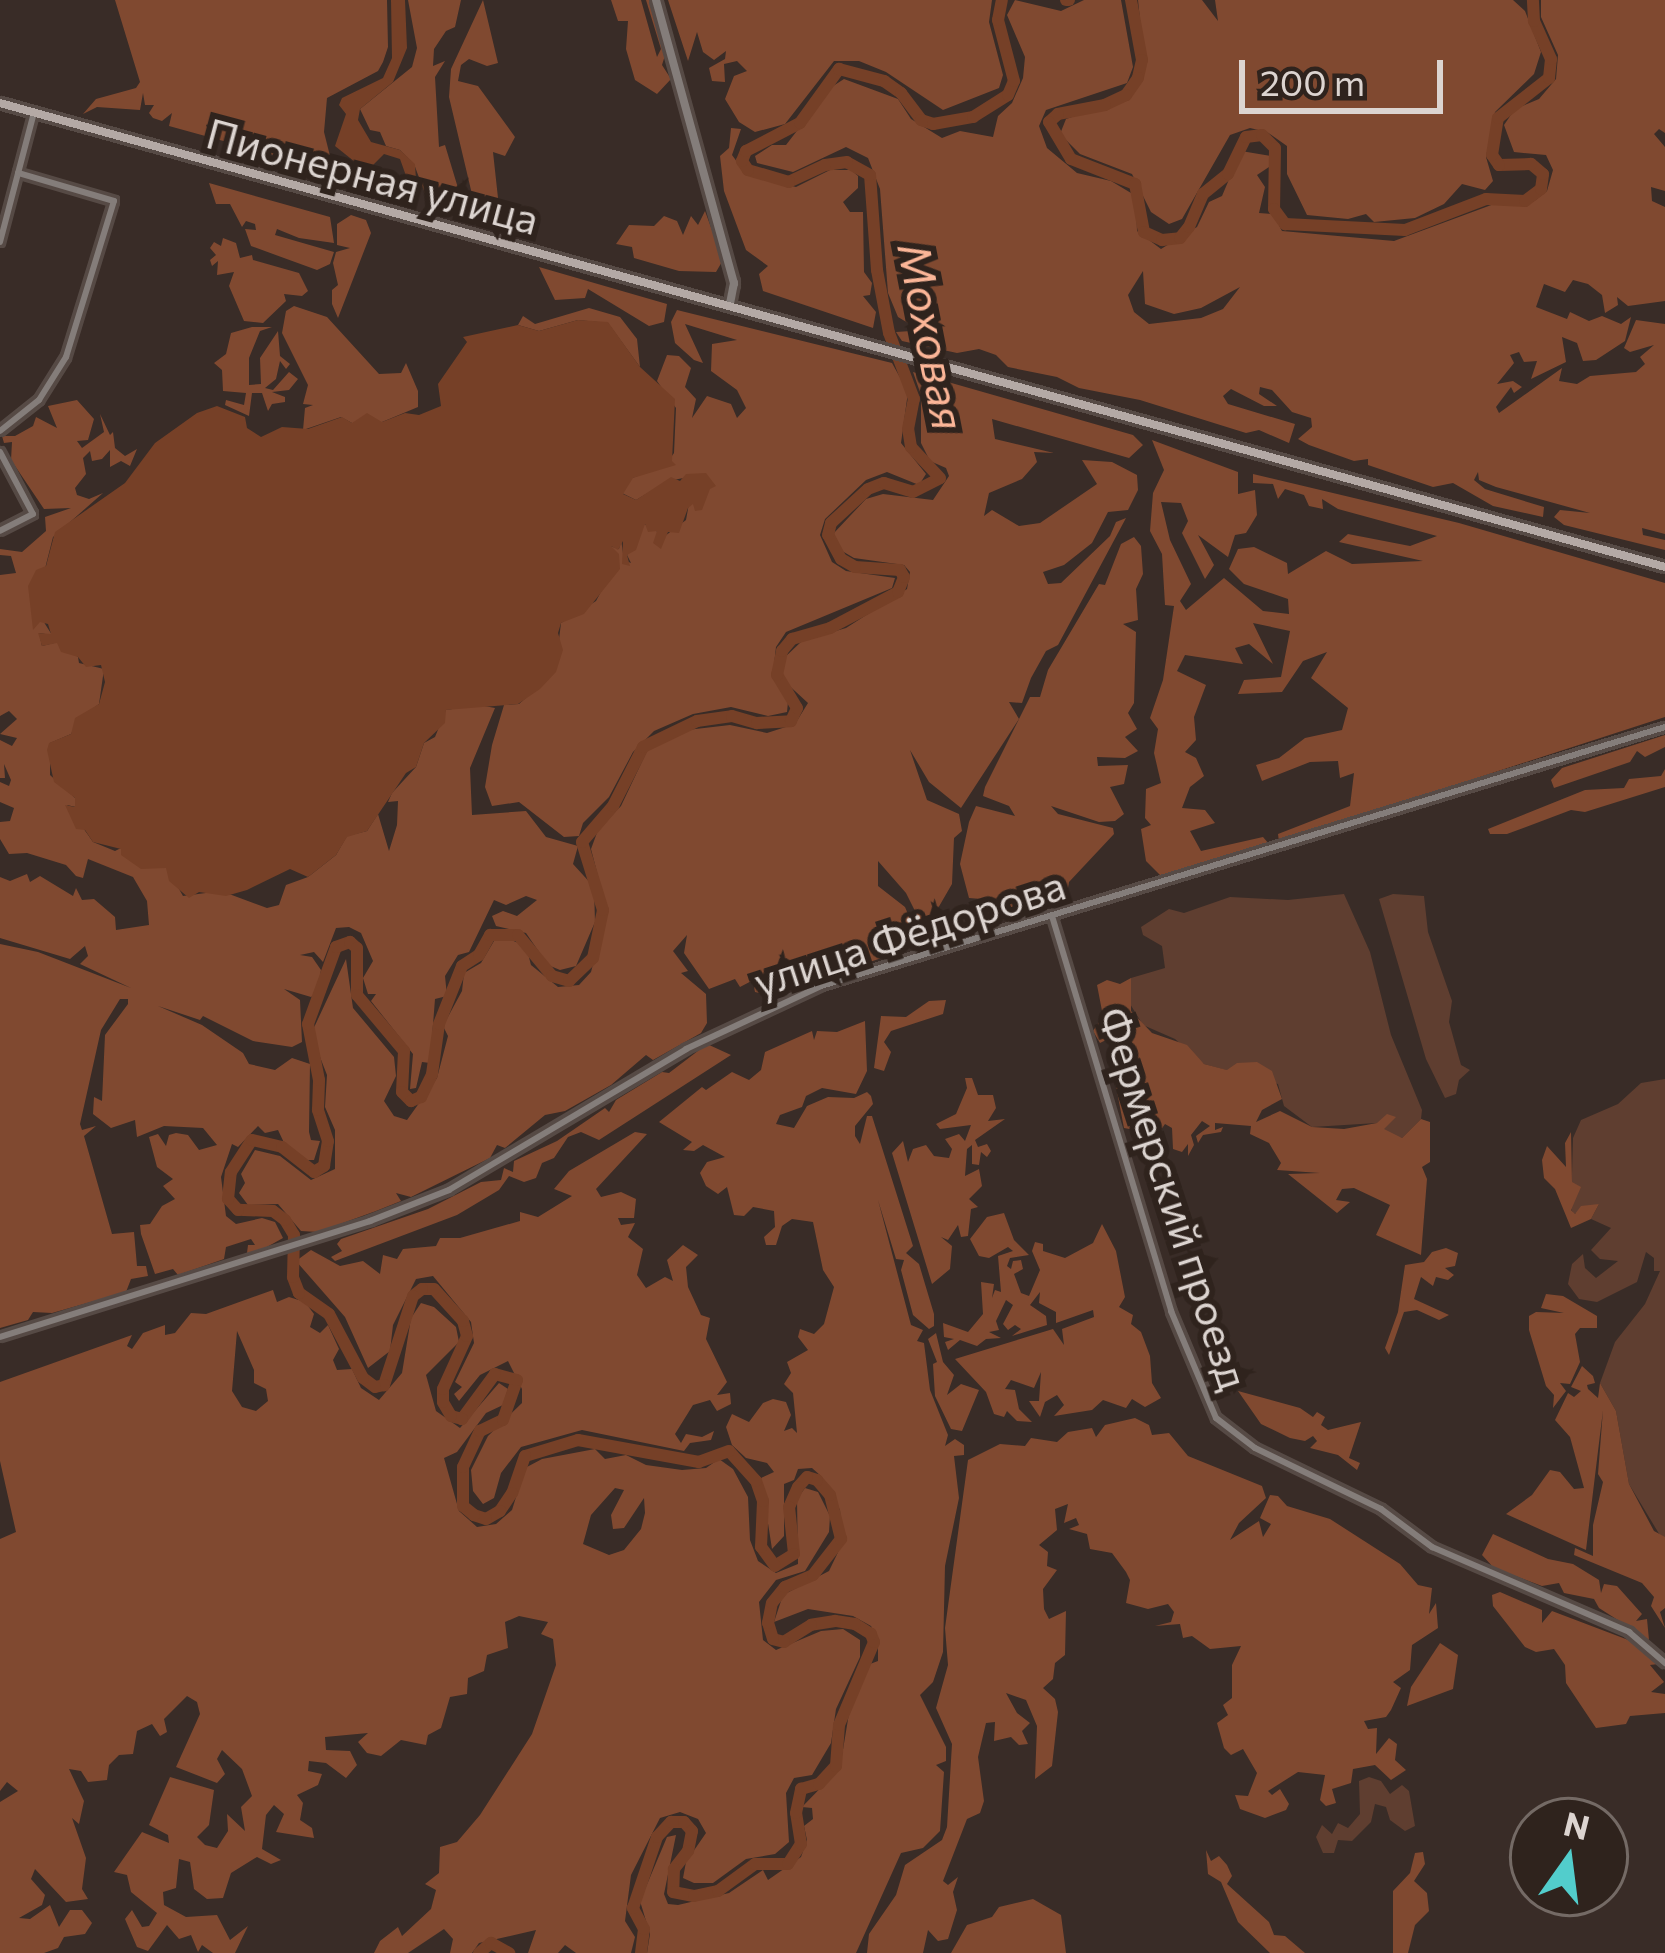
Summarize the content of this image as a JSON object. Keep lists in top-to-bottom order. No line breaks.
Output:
{"streets":{"main road":["Пионерная улица"],"street":["улица Фёдорова","Фермерский проезд"]},"crossings":[["улица Фёдорова","Фермерский проезд"]],"water":["Моховая"],"scale_bar":"200 m","north":"top"}
